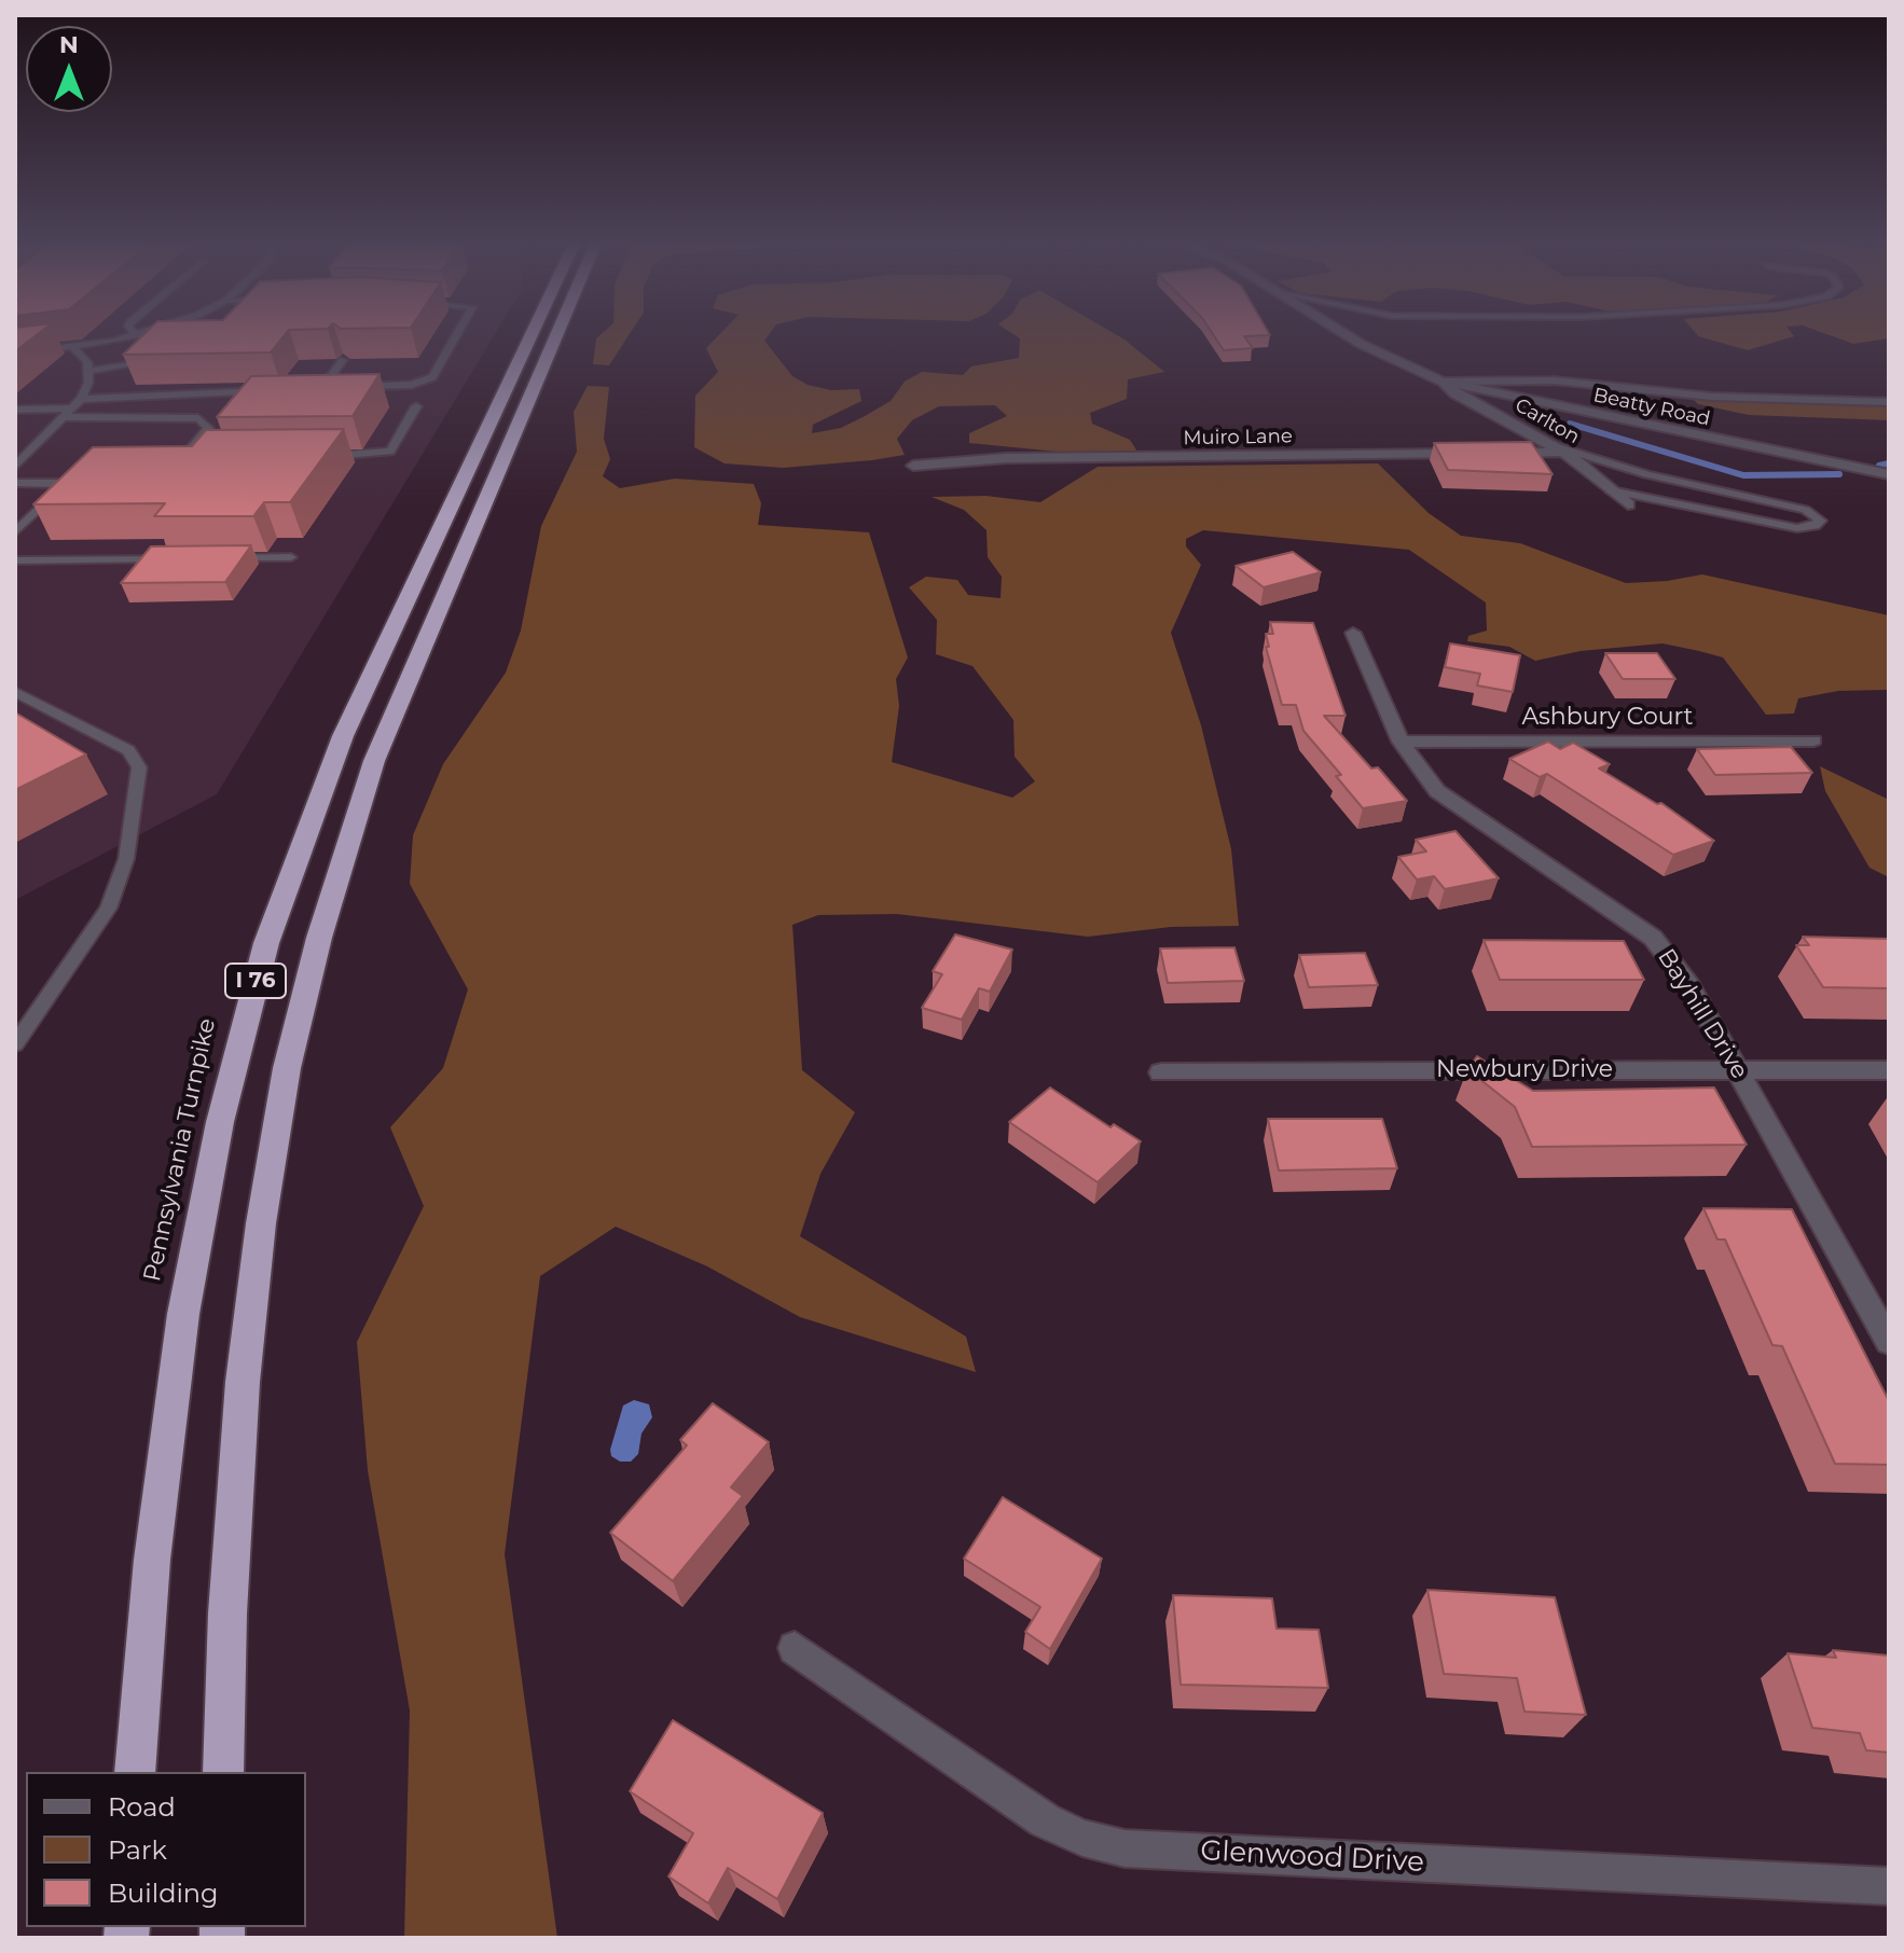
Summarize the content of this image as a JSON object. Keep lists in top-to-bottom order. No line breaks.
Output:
{"streets":{"highway":["I 76","Pennsylvania Turnpike"],"street":["Beatty Road","Carlton","Muiro Lane","Ashbury Court","Bayhill Drive","Newbury Drive","Glenwood Drive"]},"crossings":[["Beatty Road","Carlton"],["Ashbury Court","Bayhill Drive"],["Bayhill Drive","Newbury Drive"]],"legend":["Road","Park","Building"],"north":"top"}
